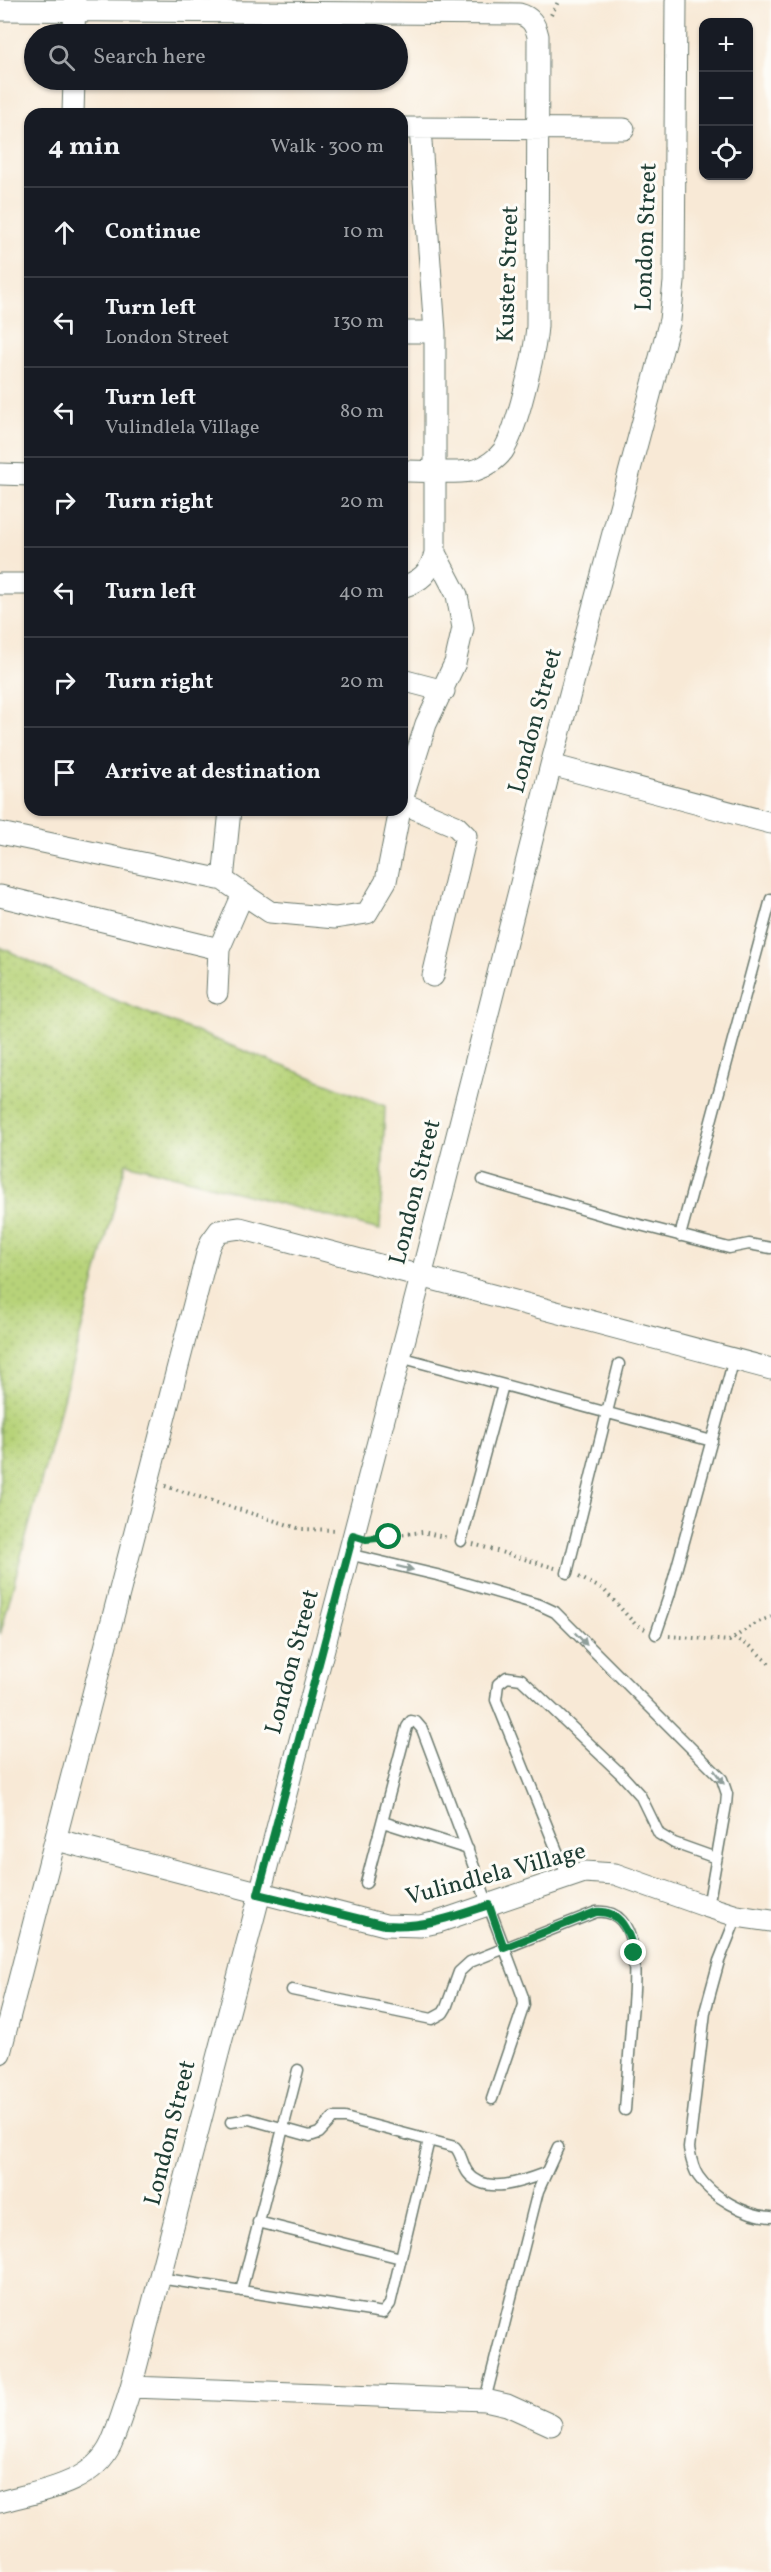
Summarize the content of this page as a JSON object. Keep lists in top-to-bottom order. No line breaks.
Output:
{"streets":{"street":["London Street","Kuster Street","Vulindlela Village"]},"crossings":[["London Street","Vulindlela Village"]],"page":{"map_buttons":["+","−"],"search":"Search here","heading":["4 min","Walk · 300 m"],"list":[["Continue","10 m"],["Turn left","London Street","130 m"],["Turn left","Vulindlela Village","80 m"],["Turn right","20 m"],["Turn left","40 m"],["Turn right","20 m"],"Arrive at destination"]}}
